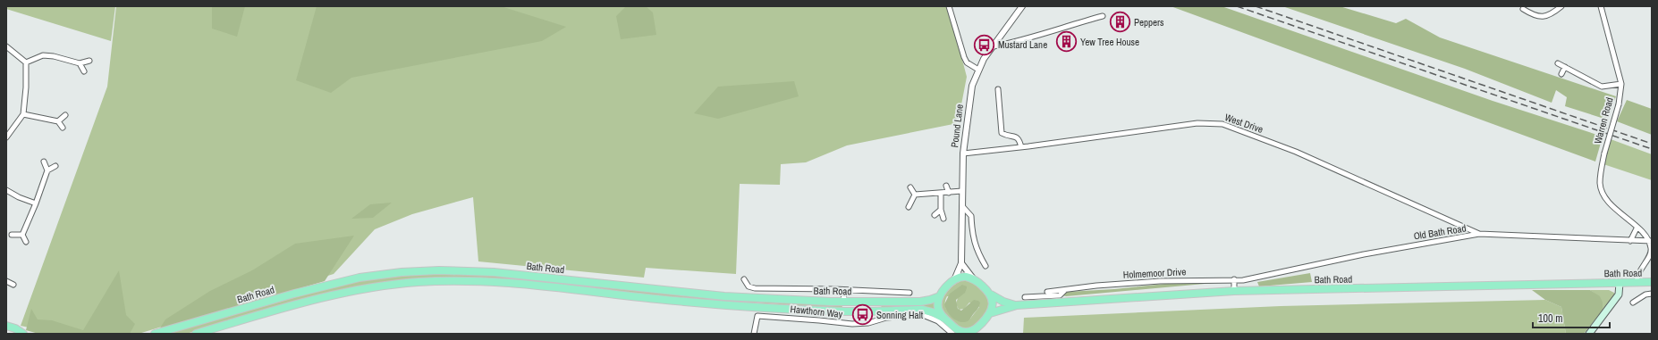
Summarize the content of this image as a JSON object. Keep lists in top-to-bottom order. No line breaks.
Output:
{"streets":{"main road":["Bath Road"],"street":["Warren Road","West Drive","Pound Lane","Old Bath Road","Holmemoor Drive","Hawthorn Way"]},"crossings":[["Warren Road","Old Bath Road"],["West Drive","Pound Lane"],["West Drive","Old Bath Road"],["Pound Lane","Bath Road"],["Pound Lane","Hawthorn Way"],["Old Bath Road","Holmemoor Drive"],["Bath Road","Hawthorn Way"]],"places":{"building":["Peppers","Yew Tree House"],"bus stop":["Mustard Lane","Sonning Halt"]},"scale_bar":"100 m"}
